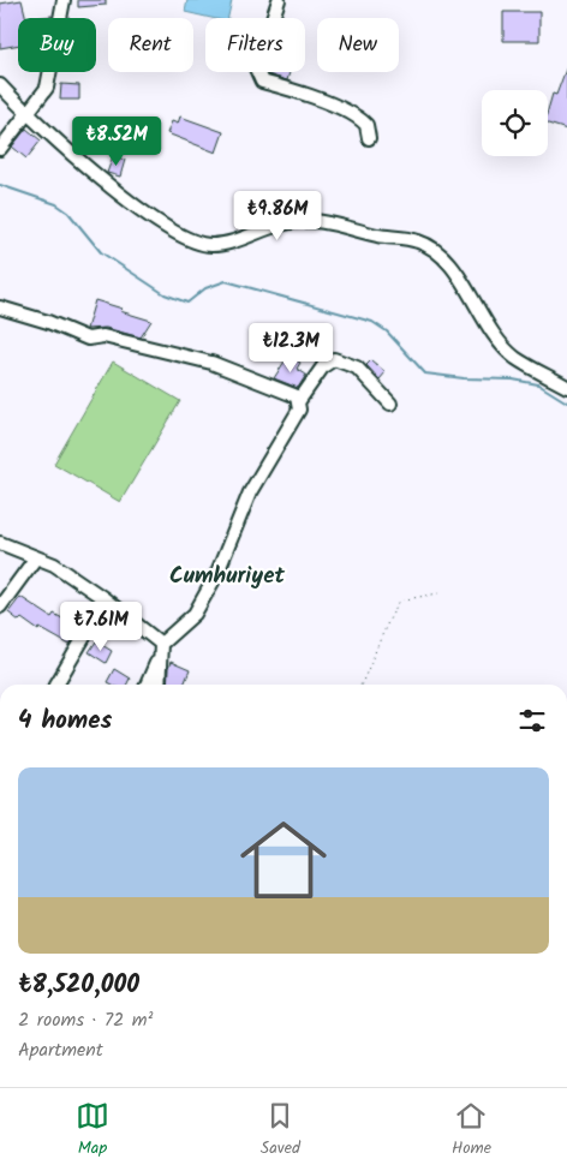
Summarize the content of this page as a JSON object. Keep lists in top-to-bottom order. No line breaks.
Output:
{"districts":["Cumhuriyet"],"page":{"chip":["Buy","Rent","Filters","New"],"price":["₺8.52M","₺9.86M","₺12.3M","₺7.61M"],"heading":"4 homes","list":[{"name":"₺8,520,000","note":"2 rooms · 72 m² · Apartment"}],"tabs":["Map","Saved","Home"]}}
